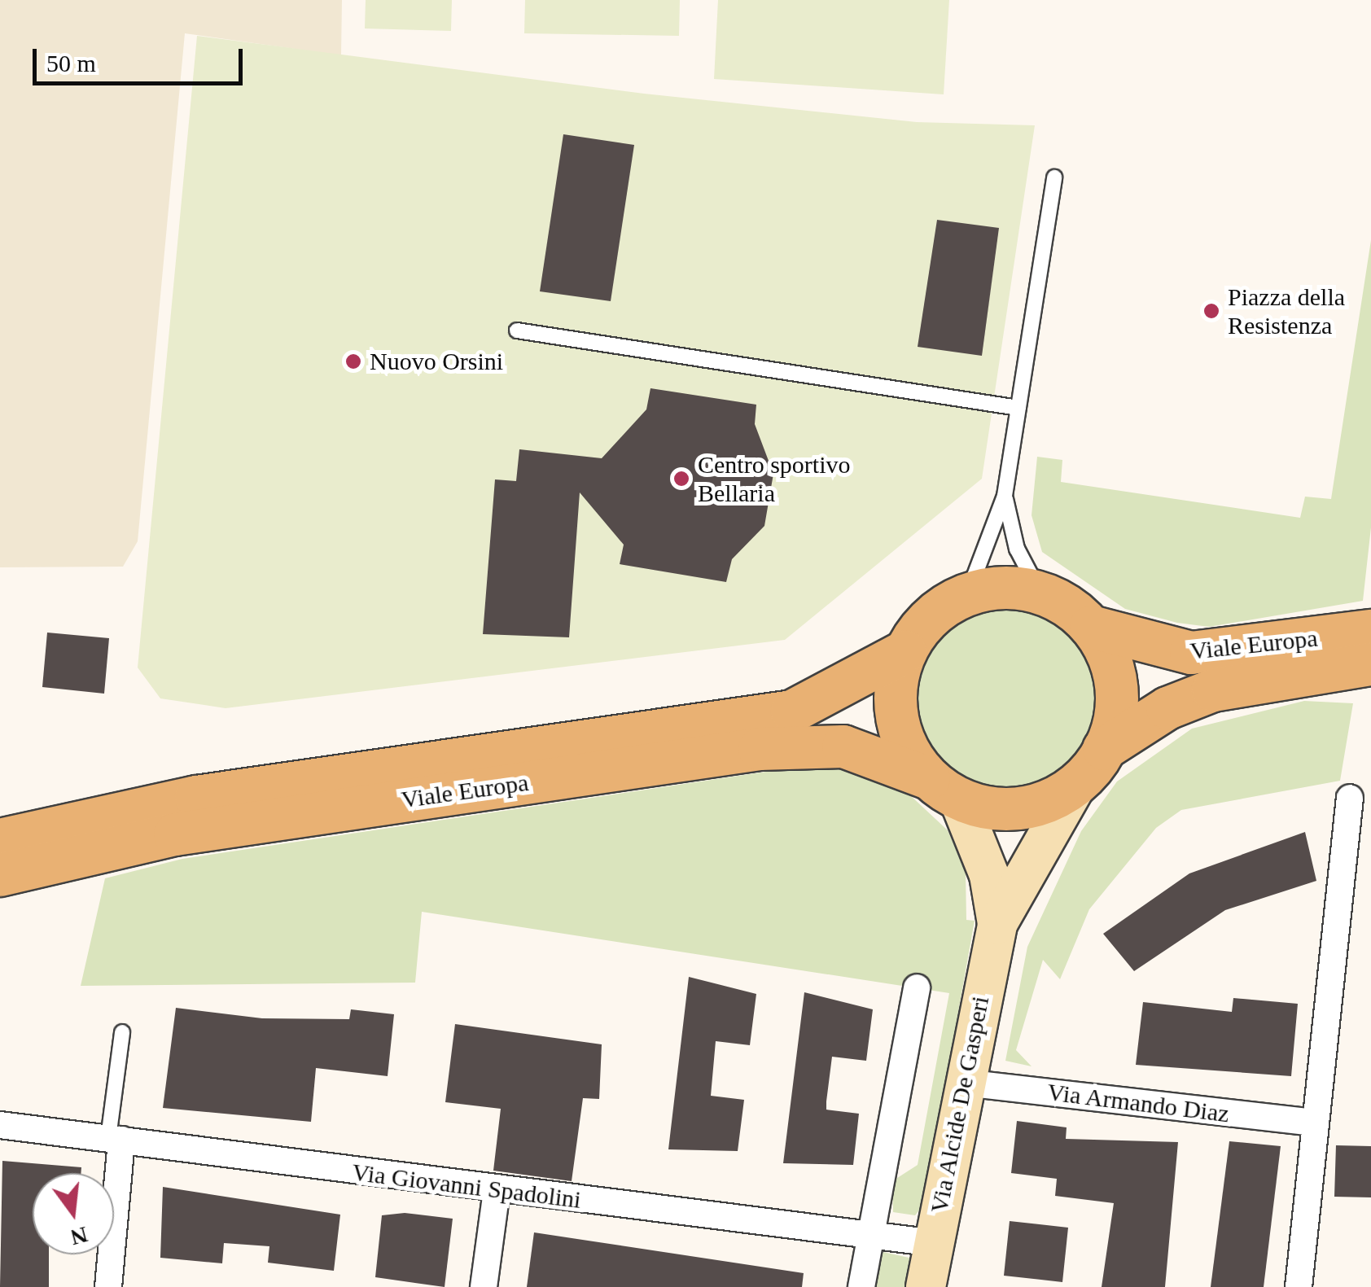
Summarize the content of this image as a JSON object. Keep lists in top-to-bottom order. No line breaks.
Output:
{"streets":{"main road":["Viale Europa"],"street":["Via Armando Diaz","Via Alcide De Gasperi","Via Giovanni Spadolini"]},"crossings":[["Viale Europa","Via Alcide De Gasperi"],["Via Armando Diaz","Via Alcide De Gasperi"],["Via Alcide De Gasperi","Via Giovanni Spadolini"]],"places":["Piazza della Resistenza","Nuovo Orsini","Centro sportivo Bellaria"],"scale_bar":"50 m","north":"bottom"}
